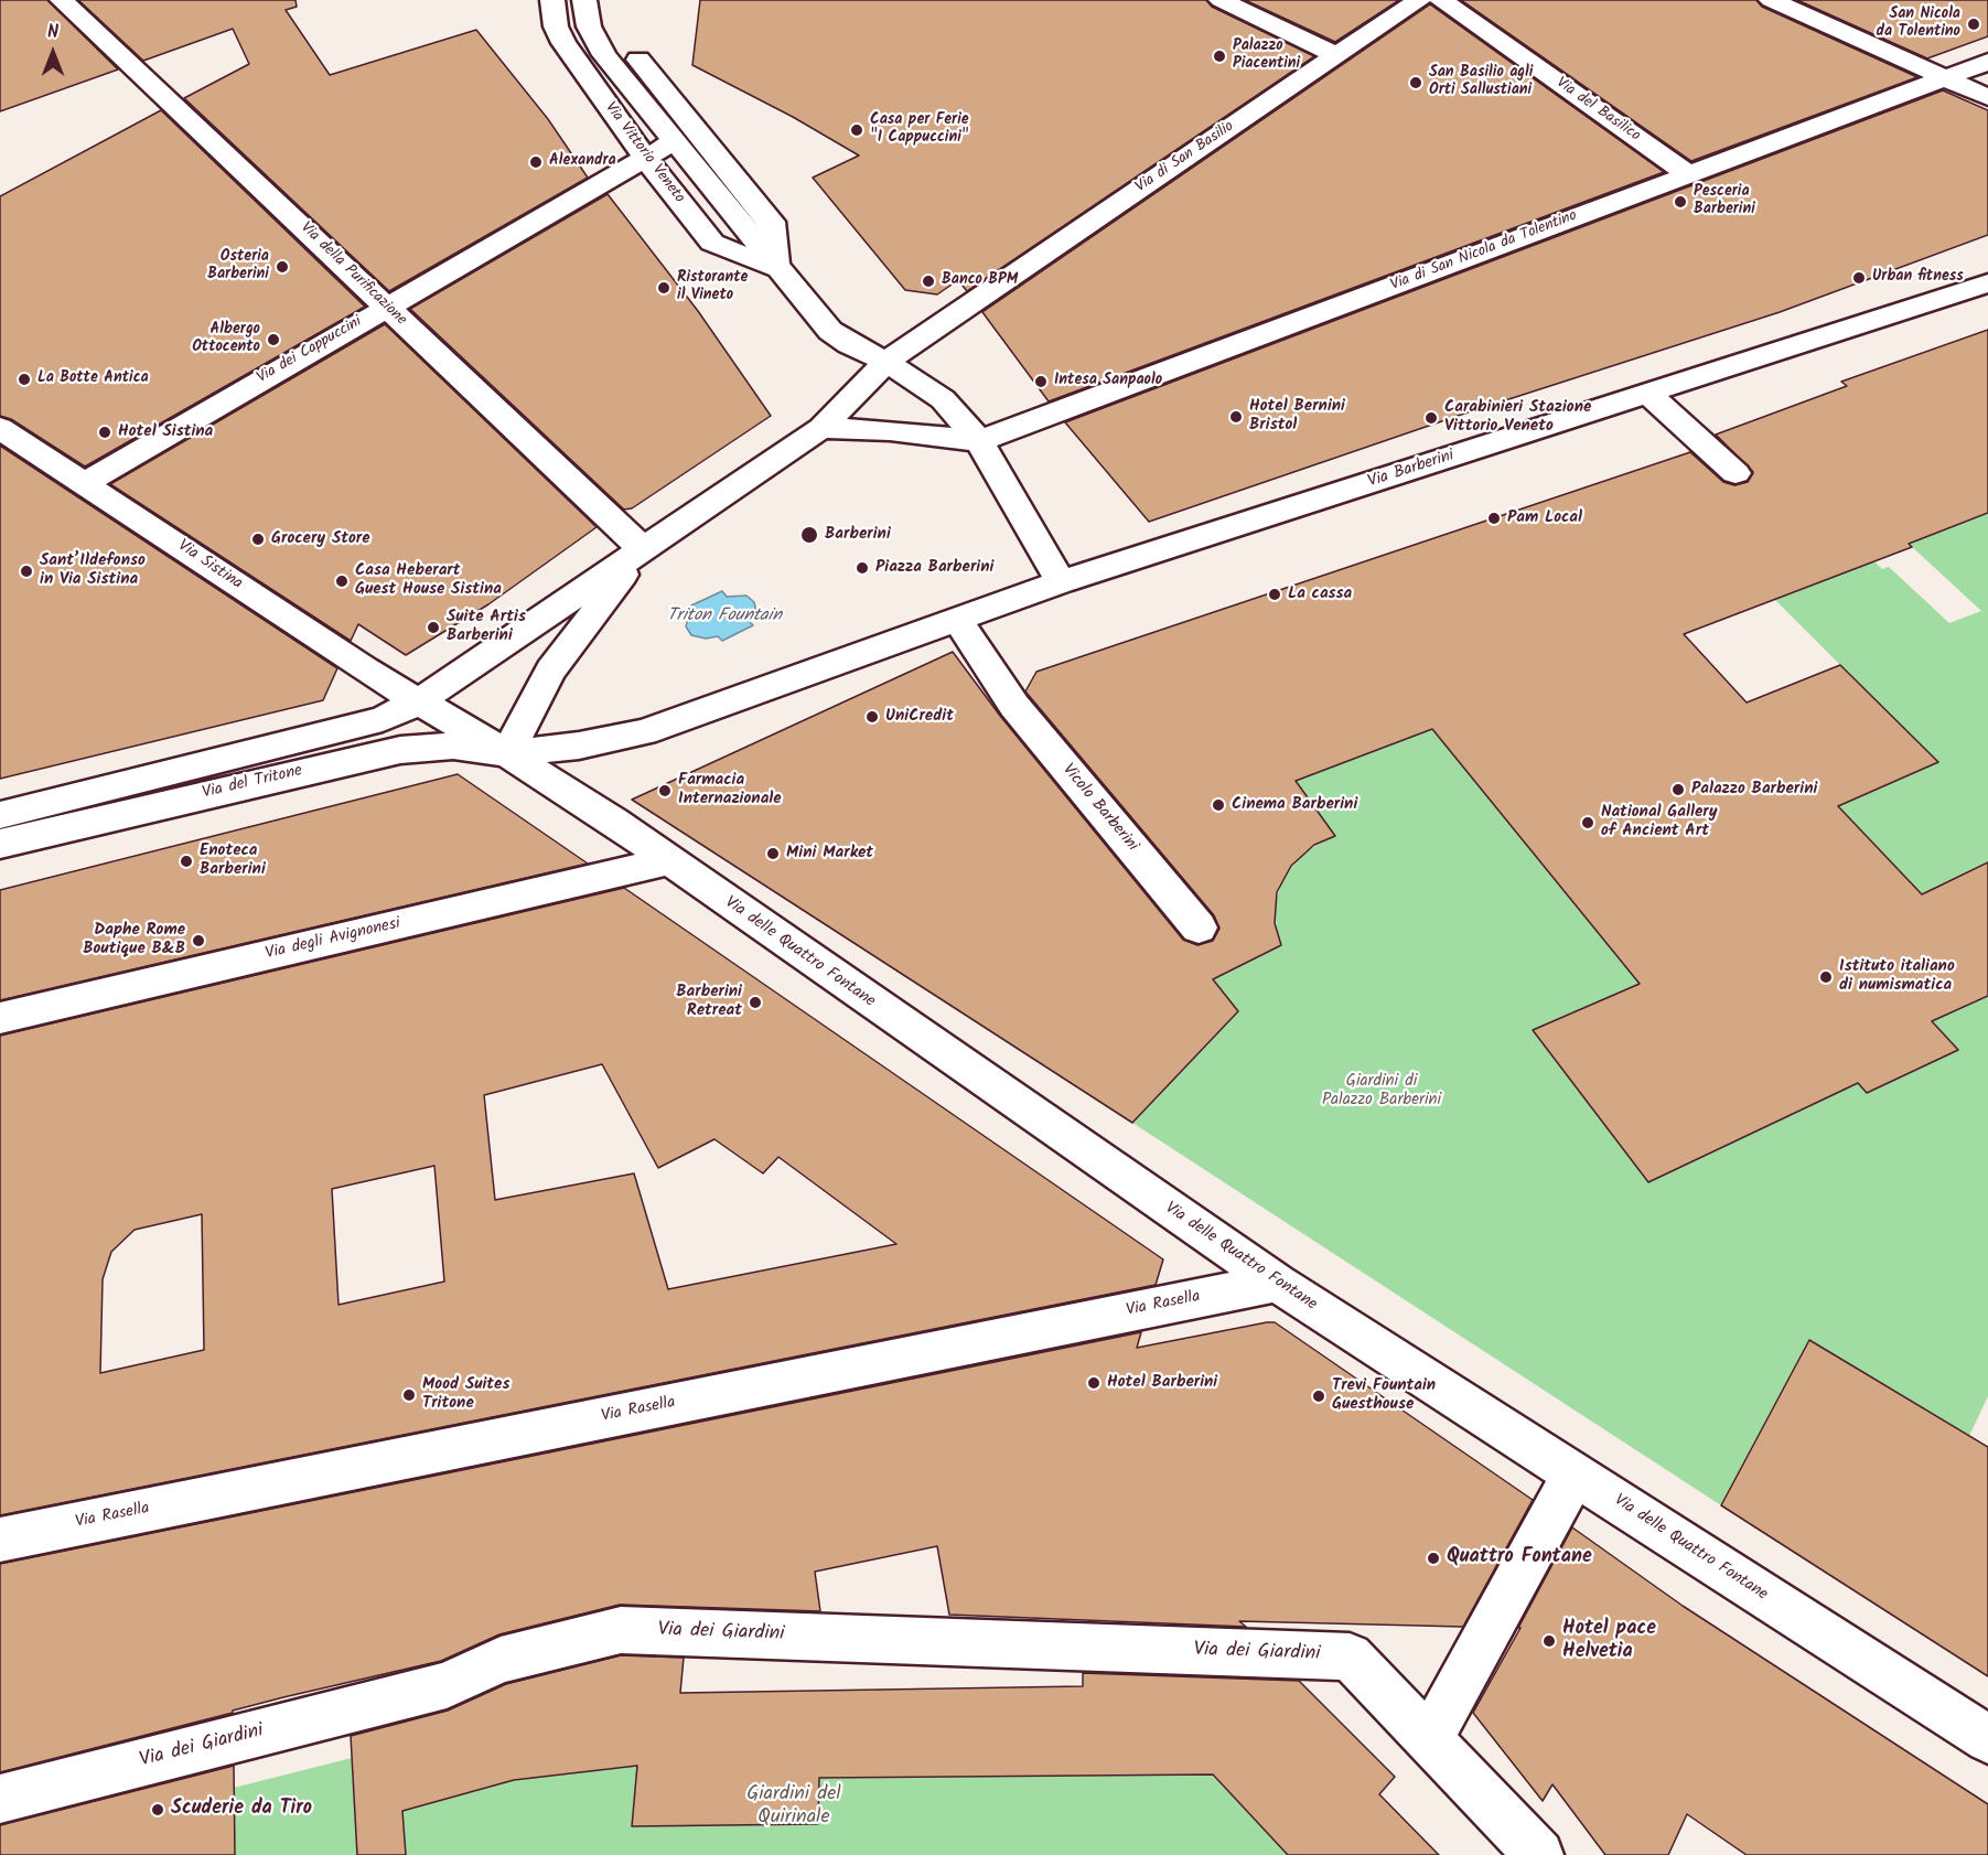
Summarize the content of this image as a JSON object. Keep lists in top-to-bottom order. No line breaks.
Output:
{"streets":{"street":["Via del Basilico","Via Vittorio Veneto","Via di San Basilio","Via di San Nicola da Tolentino","Via della Purificazione","Via dei Cappuccini","Via Barberini","Via Sistina","Via del Tritone","Vicolo Barberini","Via degli Avignonesi","Via delle Quattro Fontane","Via Rasella","Via dei Giardini"]},"crossings":[["Via del Basilico","Via di San Nicola da Tolentino"],["Via Vittorio Veneto","Via di San Basilio"],["Via Vittorio Veneto","Via dei Cappuccini"],["Via della Purificazione","Via dei Cappuccini"],["Via dei Cappuccini","Via Sistina"],["Via Sistina","Via del Tritone"],["Via del Tritone","Via delle Quattro Fontane"],["Via degli Avignonesi","Via delle Quattro Fontane"],["Via delle Quattro Fontane","Via Rasella"]],"water":["Triton Fountain"],"parks":["Giardini di Palazzo Barberini","Giardini del Quirinale"],"places":["San Nicola da Tolentino","Palazzo Piacentini","San Basilio agli Orti Sallustiani","Casa per Ferie \"I Cappuccini\"","Alexandra","Pesceria Barberini","Osteria Barberini","Urban fitness","Banco BPM","Ristorante il Vineto","Albergo Ottocento","La Botte Antica","Intesa Sanpaolo","Hotel Bernini Bristol","Carabinieri Stazione Vittorio Veneto","Hotel Sistina","Pam Local","Barberini","Grocery Store","Piazza Barberini","Sant’Ildefonso in Via Sistina","Casa Heberart Guest House Sistina","La cassa","Suite Artis Barberini","UniCredit","Palazzo Barberini","Farmacia Internazionale","Cinema Barberini","National Gallery of Ancient Art","Mini Market","Enoteca Barberini","Daphe Rome Boutique B&B","Istituto italiano di numismatica","Barberini Retreat","Hotel Barberini","Mood Suites Tritone","Trevi Fountain Guesthouse","Quattro Fontane","Hotel pace Helvetia","Scuderie da Tiro"],"north":"top"}
